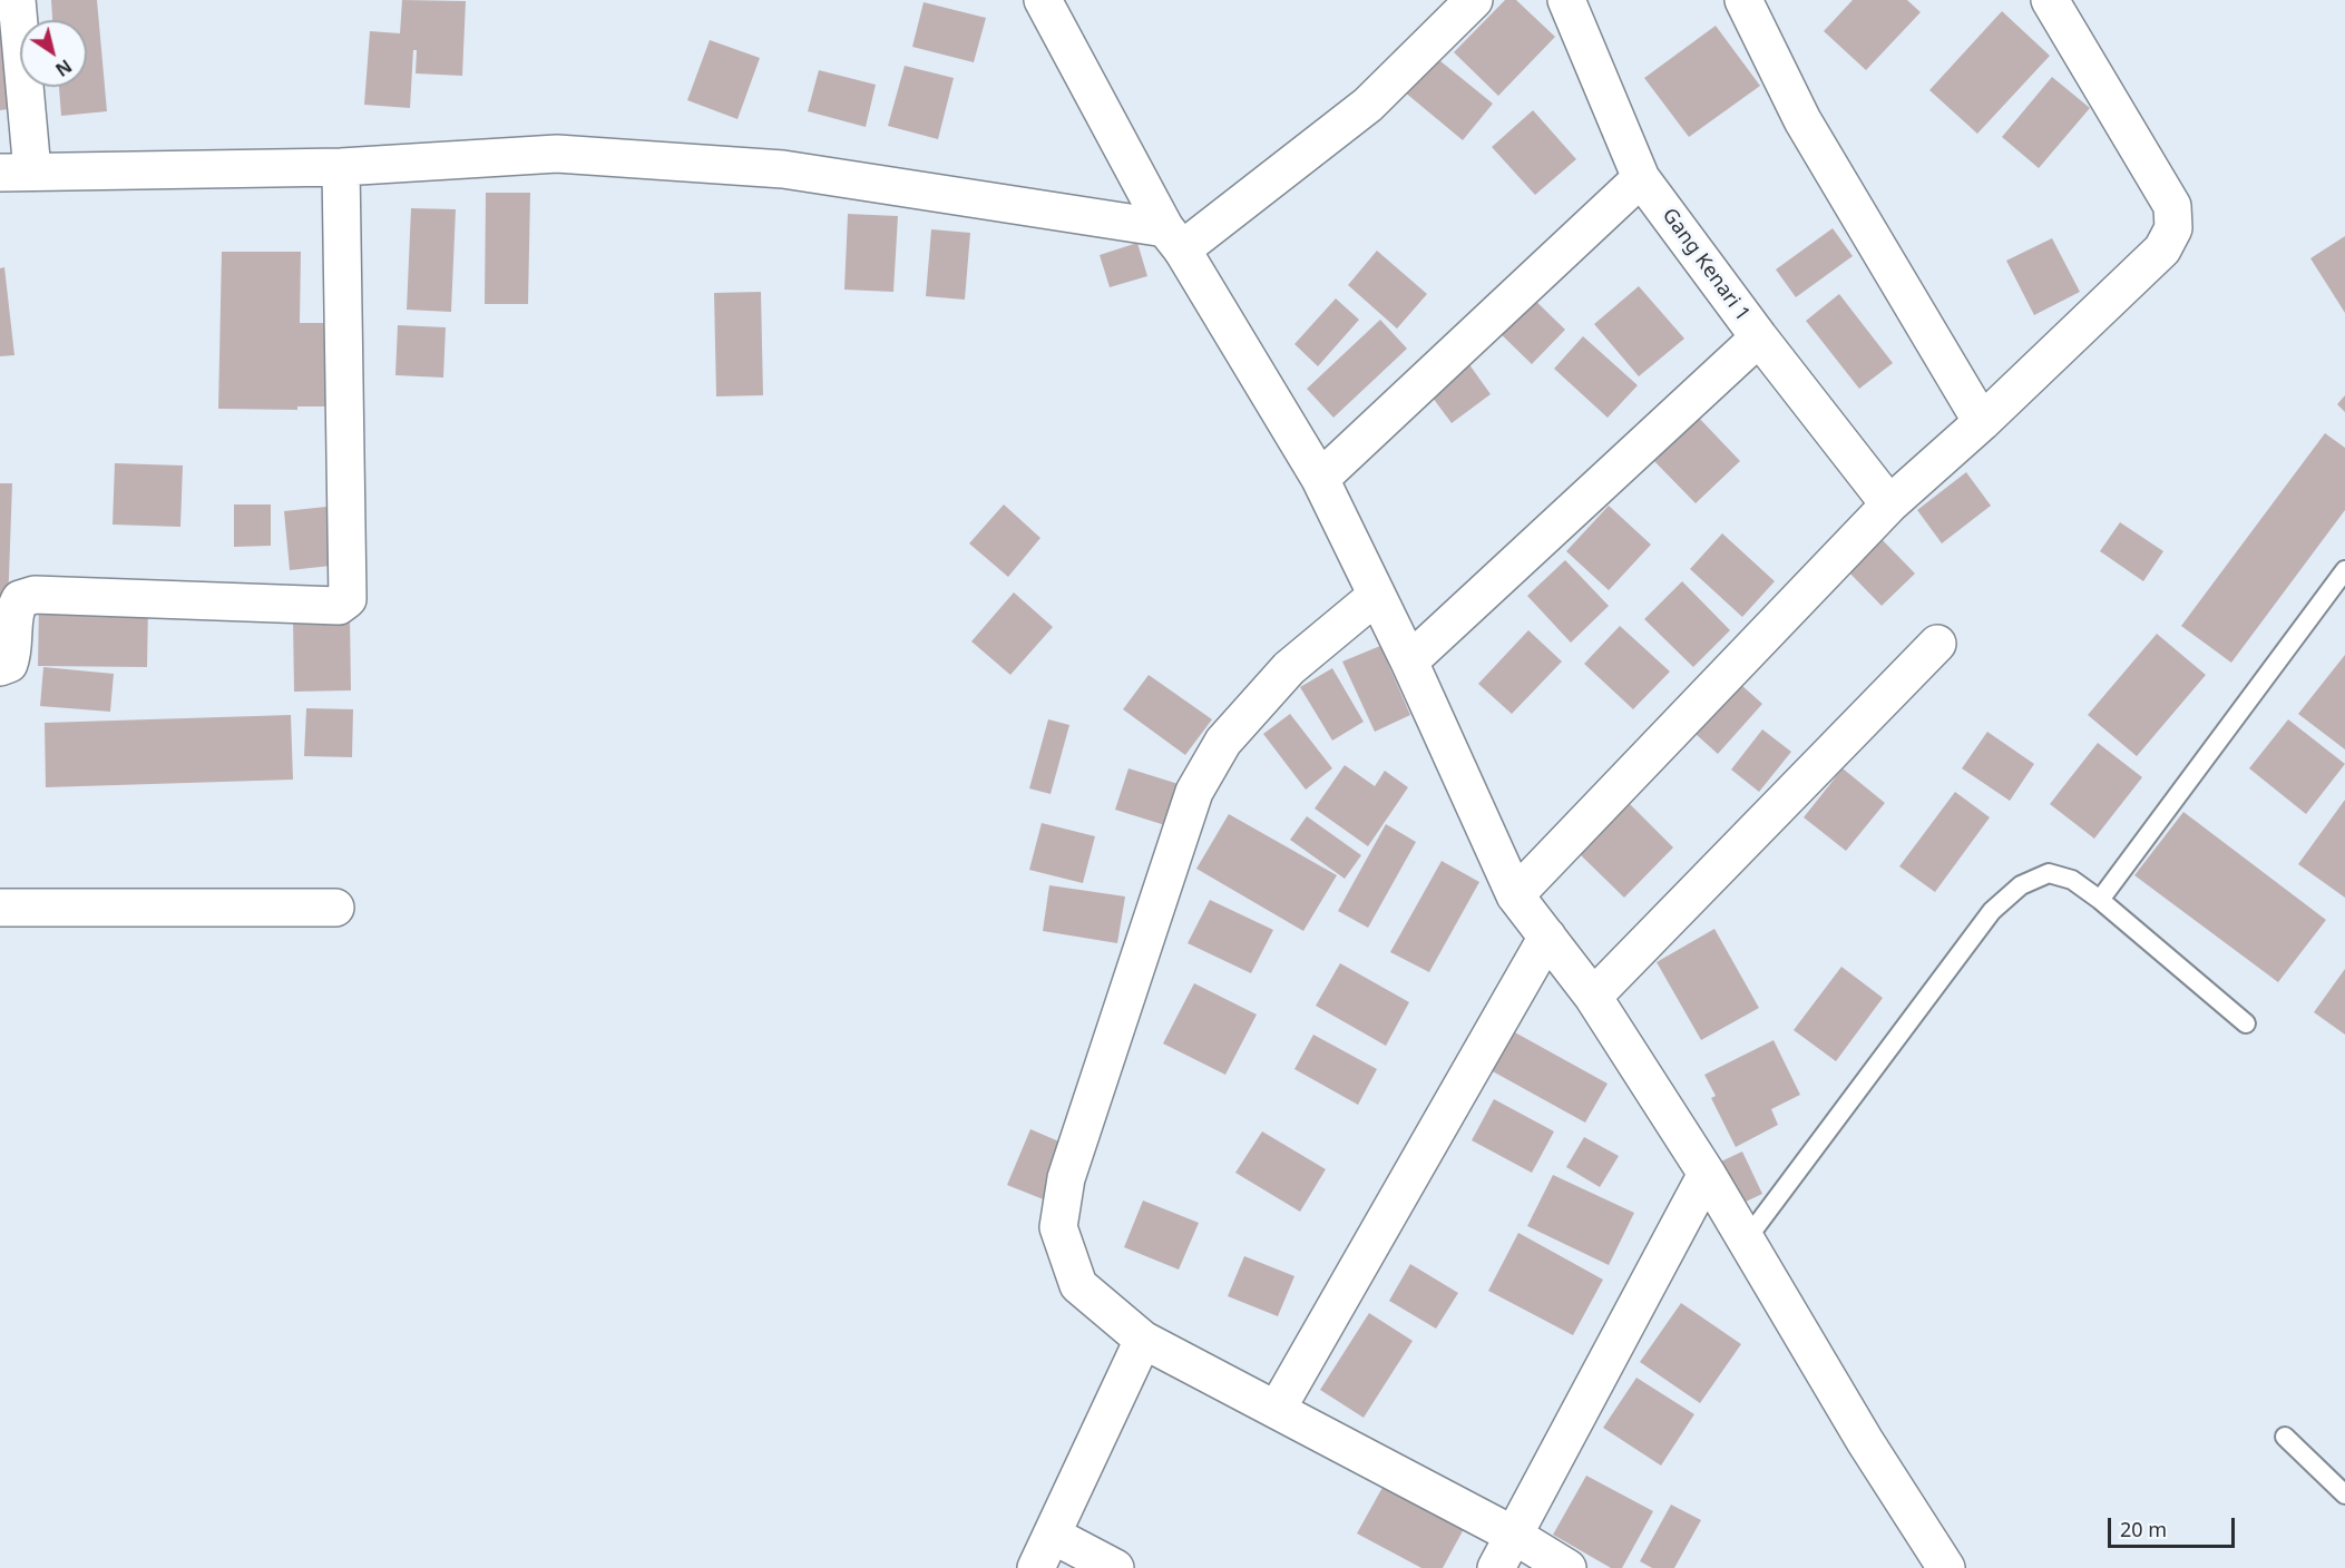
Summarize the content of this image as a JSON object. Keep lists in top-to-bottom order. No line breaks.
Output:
{"streets":{"street":["Gang Kenari 1"]},"scale_bar":"20 m","north":"bottom right"}
